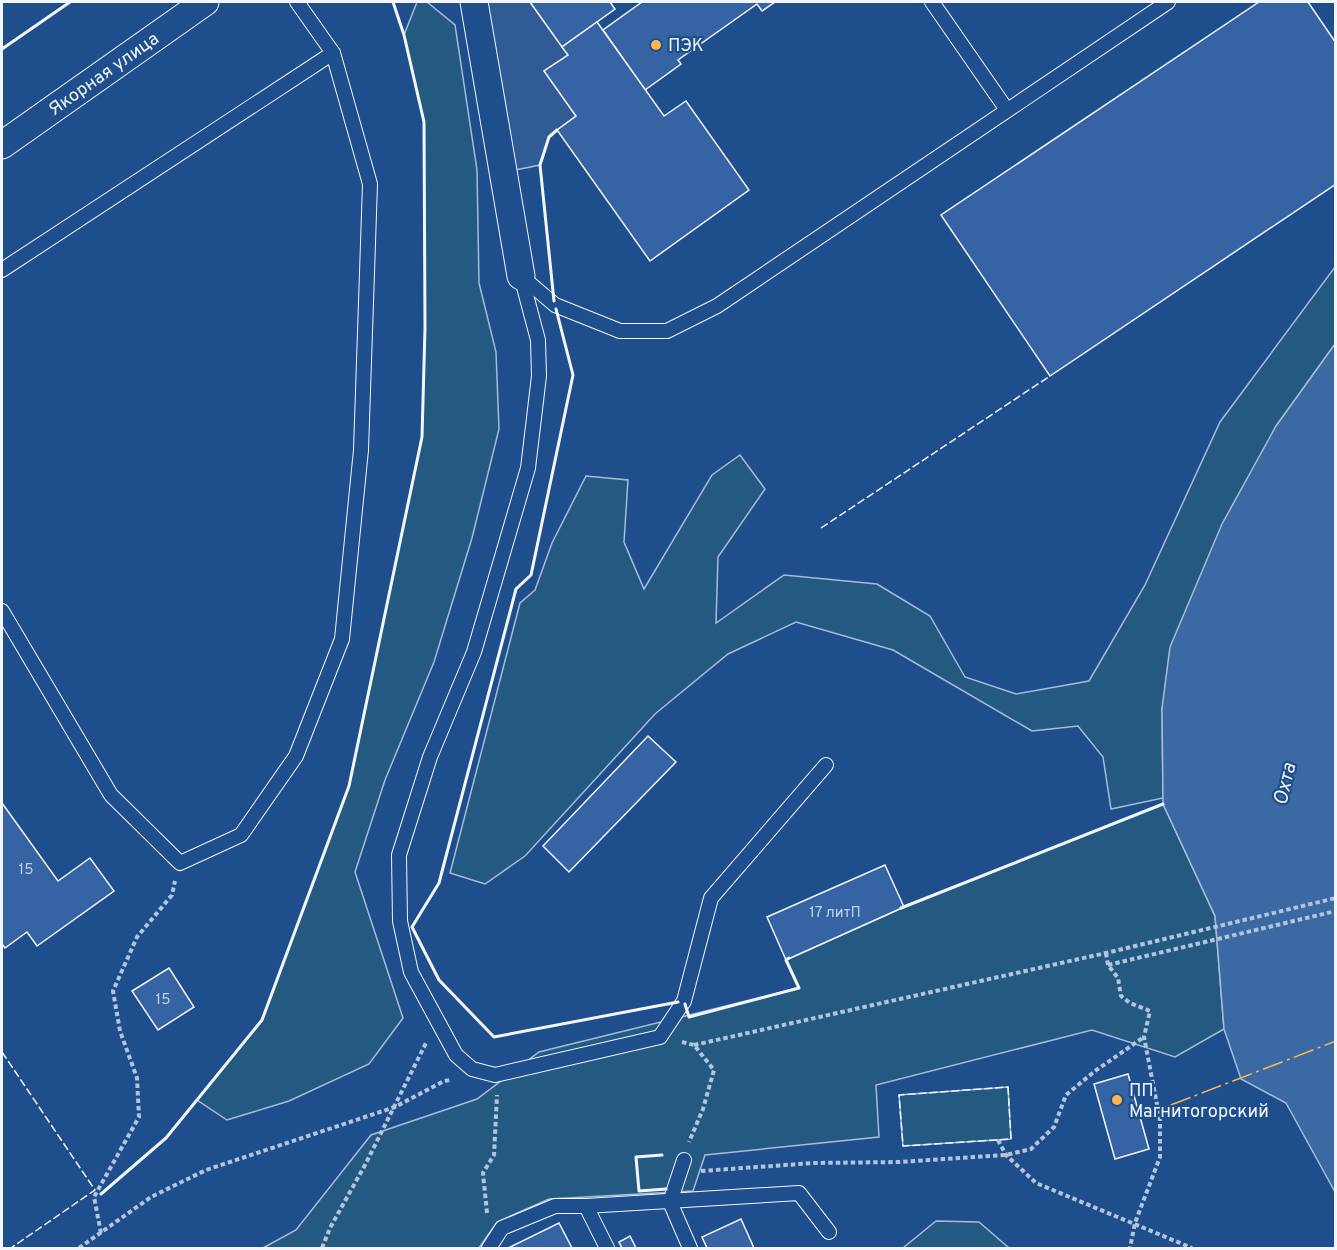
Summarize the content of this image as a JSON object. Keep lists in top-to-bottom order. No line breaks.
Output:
{"streets":{"street":["Якорная улица"]},"water":["Охта"],"places":["ПЭК","ПП Магнитогорский"],"house_numbers":["15","17 литП","15"]}
